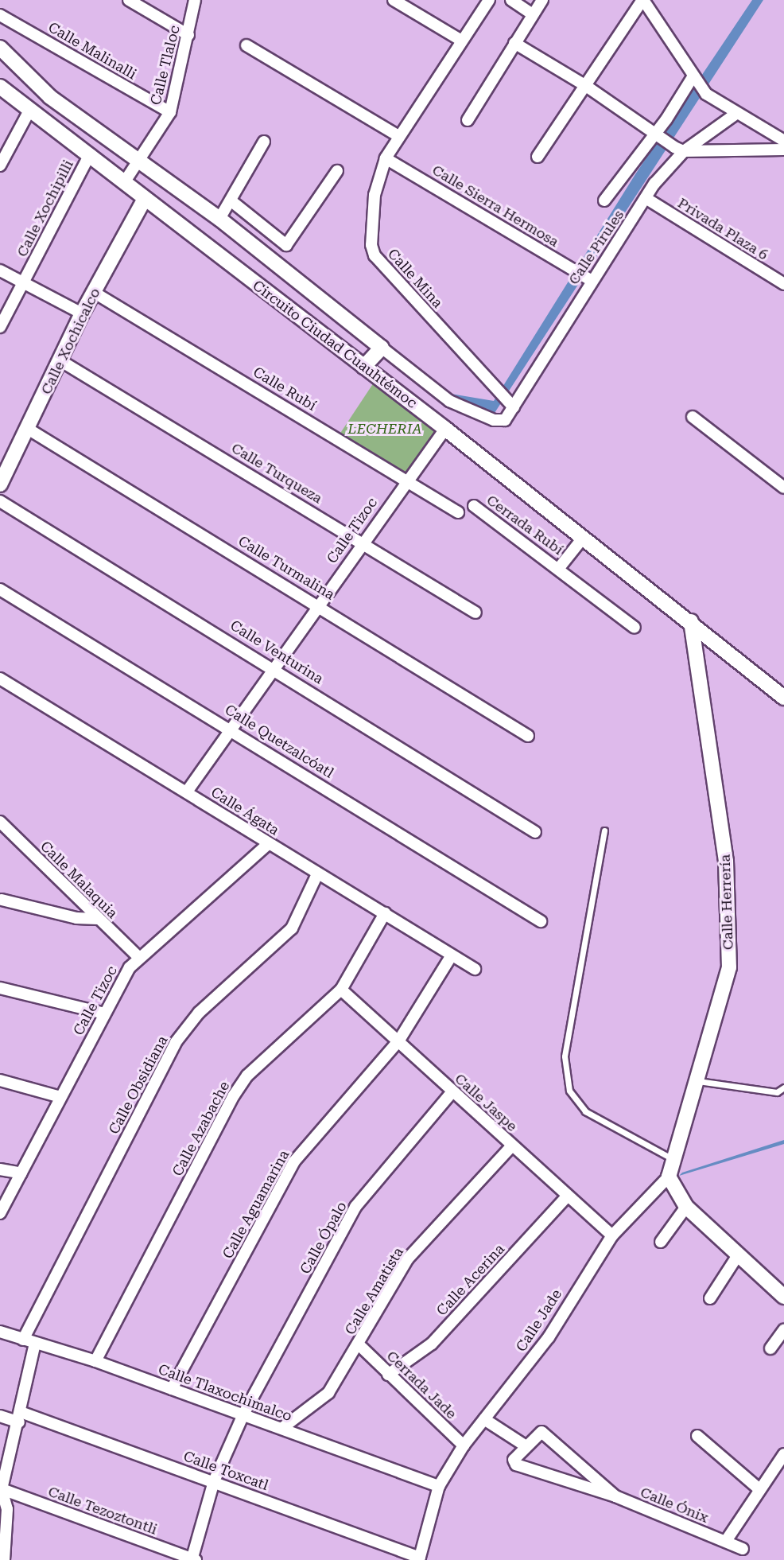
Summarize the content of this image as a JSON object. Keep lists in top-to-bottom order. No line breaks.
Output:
{"streets":{"main road":["Calle Xochicalco","Circuito Ciudad Cuauhtémoc","Calle Herrería"],"street":["Calle Malinalli","Calle Tlaloc","Calle Sierra Hermosa","Calle Xochipilli","Privada Plaza 6","Calle Pirules","Calle Mina","Calle Rubí","Calle Turqueza","Cerrada Rubí","Calle Tizoc","Calle Turmalina","Calle Venturina","Calle Quetzalcóatl","Calle Ágata","Calle Malaquia","Calle Obsidiana","Calle Jaspe","Calle Azabache","Calle Aguamarina","Calle Ópalo","Calle Acerina","Calle Amatista","Calle Jade","Cerrada Jade","Calle Tlaxochimalco","Calle Toxcatl","Calle Ónix","Calle Tezoztontli"]},"crossings":[["Calle Malinalli","Calle Tlaloc"],["Calle Tlaloc","Circuito Ciudad Cuauhtémoc"],["Calle Sierra Hermosa","Calle Pirules"],["Calle Sierra Hermosa","Calle Mina"],["Calle Xochipilli","Circuito Ciudad Cuauhtémoc"],["Privada Plaza 6","Calle Pirules"],["Calle Pirules","Calle Mina"],["Calle Xochicalco","Circuito Ciudad Cuauhtémoc"],["Calle Xochicalco","Calle Rubí"],["Calle Xochicalco","Calle Turqueza"],["Calle Xochicalco","Calle Turmalina"],["Circuito Ciudad Cuauhtémoc","Cerrada Rubí"],["Circuito Ciudad Cuauhtémoc","Calle Tizoc"],["Circuito Ciudad Cuauhtémoc","Calle Herrería"],["Calle Rubí","Calle Tizoc"],["Calle Turqueza","Calle Tizoc"],["Calle Tizoc","Calle Turmalina"],["Calle Tizoc","Calle Venturina"],["Calle Tizoc","Calle Quetzalcóatl"],["Calle Tizoc","Calle Ágata"],["Calle Tizoc","Calle Malaquia"],["Calle Ágata","Calle Obsidiana"],["Calle Ágata","Calle Azabache"],["Calle Ágata","Calle Aguamarina"],["Calle Herrería","Calle Jade"],["Calle Obsidiana","Calle Tlaxochimalco"],["Calle Jaspe","Calle Azabache"],["Calle Jaspe","Calle Aguamarina"],["Calle Jaspe","Calle Ópalo"],["Calle Jaspe","Calle Acerina"],["Calle Jaspe","Calle Amatista"],["Calle Jaspe","Calle Jade"],["Calle Azabache","Calle Tlaxochimalco"],["Calle Aguamarina","Calle Tlaxochimalco"],["Calle Ópalo","Calle Tlaxochimalco"],["Calle Ópalo","Calle Toxcatl"],["Calle Ópalo","Calle Tezoztontli"],["Calle Acerina","Cerrada Jade"],["Calle Amatista","Cerrada Jade"],["Calle Amatista","Calle Tlaxochimalco"],["Calle Jade","Cerrada Jade"],["Calle Jade","Calle Tlaxochimalco"],["Calle Jade","Calle Toxcatl"]],"parks":["LECHERIA"]}
